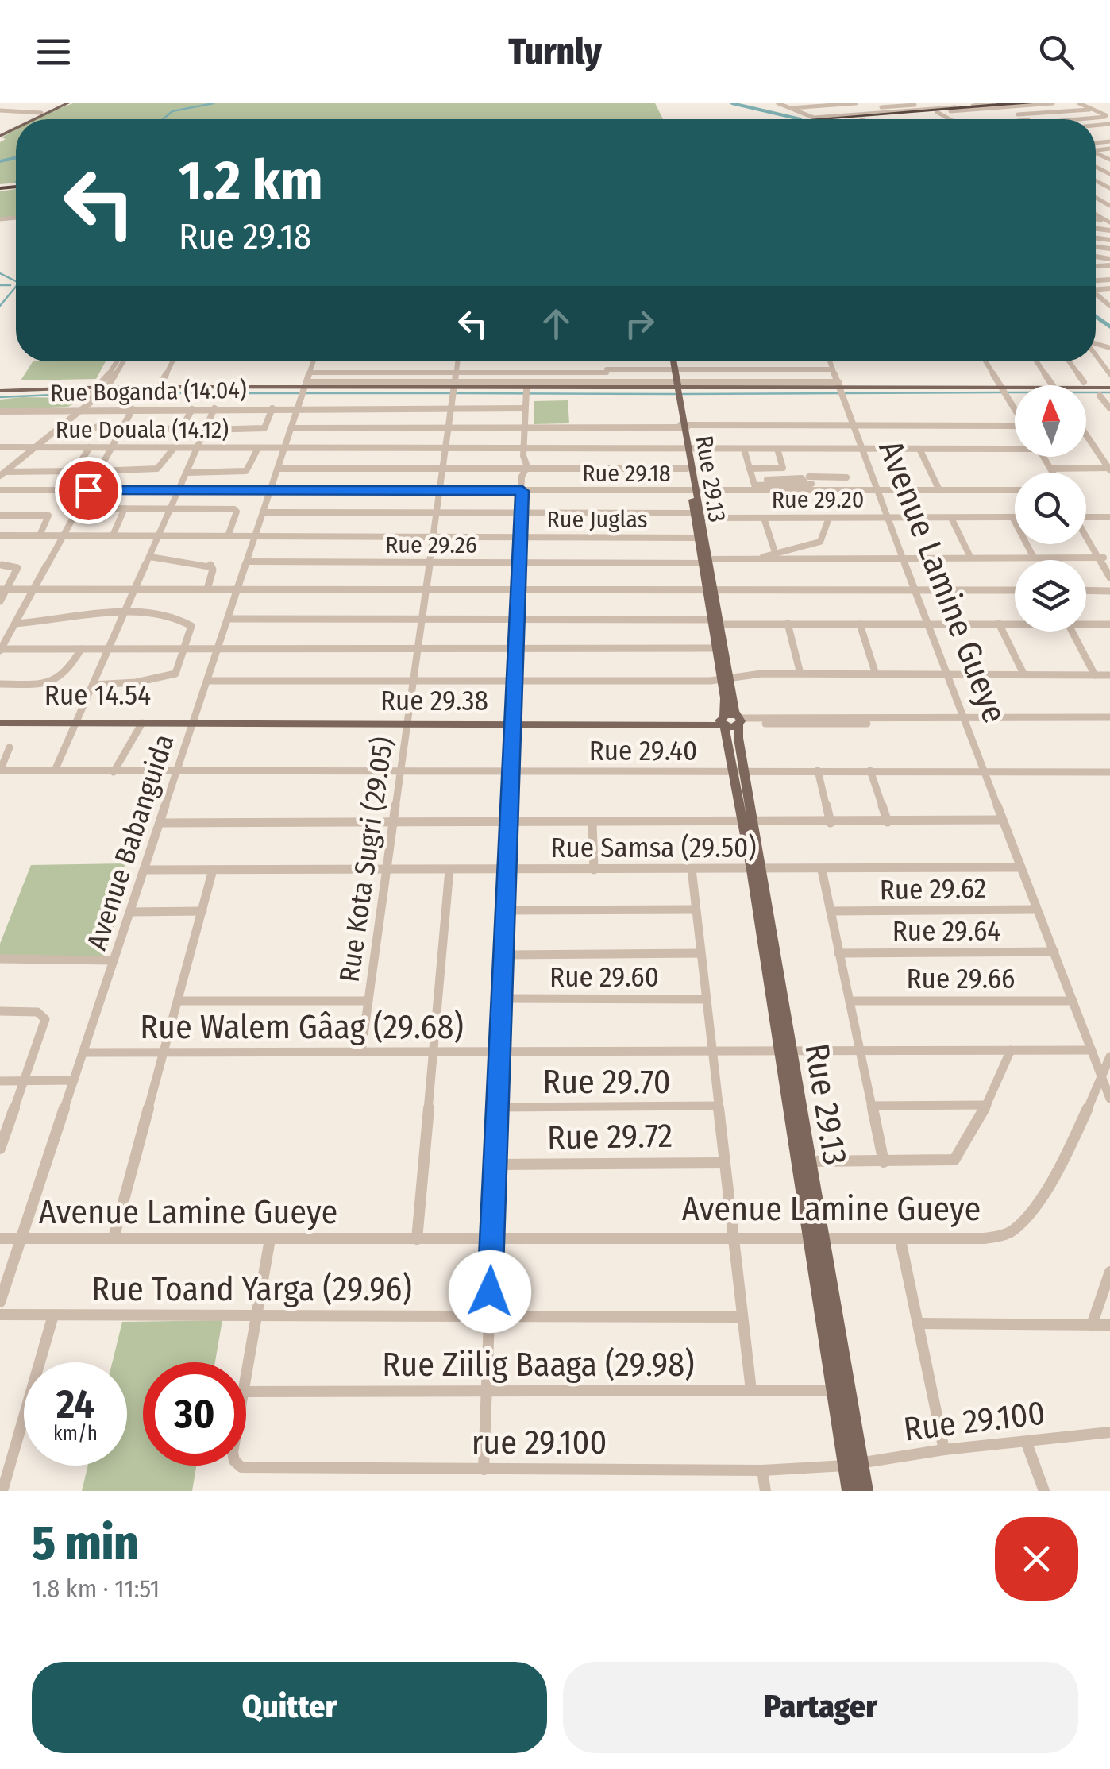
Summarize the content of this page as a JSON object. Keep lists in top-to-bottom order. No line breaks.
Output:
{"streets":{"main road":["Rue 29.13","Rue 14.54","Rue 29.38"],"street":["Rue Boganda (14.04)","Rue Douala (14.12)","Rue 29.18","Rue 29.20","Rue Juglas","Rue 29.26","Avenue Lamine Gueye","Rue 29.40","Avenue Babanguida","Rue Samsa (29.50)","Rue Kota Sugri (29.05)","Rue 29.62","Rue 29.64","Rue 29.60","Rue 29.66","Rue Walem Gâag (29.68)","Rue 29.70","Rue 29.72","Rue Toand Yarga (29.96)","Rue Ziilig Baaga (29.98)","Rue 29.100","rue 29.100"]},"crossings":[["Rue Boganda (14.04)","Avenue Babanguida"],["Rue Boganda (14.04)","Rue Kota Sugri (29.05)"],["Rue Douala (14.12)","Rue 29.13"],["Rue Douala (14.12)","Avenue Lamine Gueye"],["Rue Douala (14.12)","Avenue Babanguida"],["Rue Douala (14.12)","Rue Kota Sugri (29.05)"],["Rue 29.18","Rue 29.13"],["Rue 29.18","Avenue Lamine Gueye"],["Rue 29.18","Avenue Babanguida"],["Rue 29.18","Rue Kota Sugri (29.05)"],["Rue 29.13","Rue 29.20"],["Rue 29.13","Rue Juglas"],["Rue 29.13","Rue 29.26"],["Rue 29.13","Avenue Lamine Gueye"],["Rue 29.13","Rue 29.38"],["Rue 29.13","Rue 29.40"],["Rue 29.13","Rue Samsa (29.50)"],["Rue 29.13","Rue Walem Gâag (29.68)"],["Rue 29.13","Rue Ziilig Baaga (29.98)"],["Rue 29.13","Rue 29.100"],["Rue 29.13","rue 29.100"],["Rue 29.20","Avenue Lamine Gueye"],["Rue 29.20","Avenue Babanguida"],["Rue 29.20","Rue Kota Sugri (29.05)"],["Rue Juglas","Avenue Babanguida"],["Rue Juglas","Rue Kota Sugri (29.05)"],["Rue 29.26","Avenue Lamine Gueye"],["Rue 29.26","Avenue Babanguida"],["Rue 29.26","Rue Kota Sugri (29.05)"],["Avenue Lamine Gueye","Rue 29.40"],["Avenue Lamine Gueye","Avenue Babanguida"],["Avenue Lamine Gueye","Rue Samsa (29.50)"],["Avenue Lamine Gueye","Rue 29.62"],["Avenue Lamine Gueye","Rue 29.64"],["Avenue Lamine Gueye","Rue 29.66"],["Avenue Lamine Gueye","Rue Walem Gâag (29.68)"],["Rue 14.54","Rue 29.38"],["Rue 14.54","Avenue Babanguida"],["Rue 29.38","Avenue Babanguida"],["Rue 29.38","Rue Kota Sugri (29.05)"],["Rue 29.40","Avenue Babanguida"],["Rue 29.40","Rue Kota Sugri (29.05)"],["Avenue Babanguida","Rue Samsa (29.50)"],["Avenue Babanguida","Rue Walem Gâag (29.68)"],["Rue Samsa (29.50)","Rue Kota Sugri (29.05)"],["Rue Kota Sugri (29.05)","Rue Walem Gâag (29.68)"],["Rue 29.100","rue 29.100"]],"north":"top","page":{"header":"Turnly","turn":["1.2 km","Rue 29.18"],"speed":"24 km/h","limit":"30","heading":["5 min","1.8 km · 11:51"],"buttons":["Quitter","Partager"]}}
